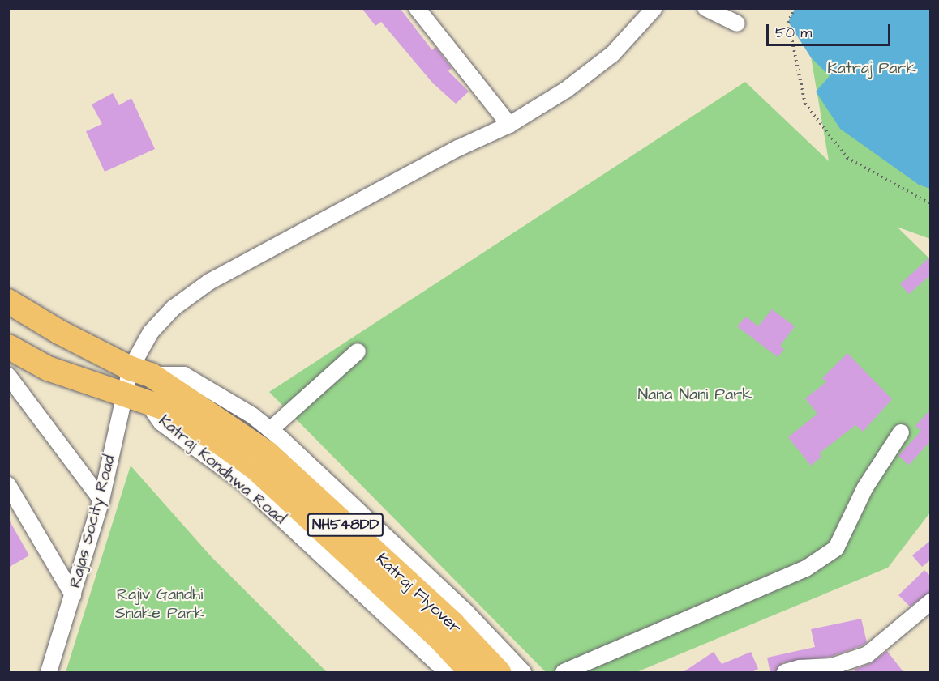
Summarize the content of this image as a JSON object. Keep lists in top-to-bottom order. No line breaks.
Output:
{"streets":{"highway":["NH548DD","Katraj Flyover"],"street":["Katraj Kondhwa Road","Rajas Socity Road"]},"crossings":[["Katraj Kondhwa Road","Rajas Socity Road"],["Katraj Kondhwa Road","NH548DD"],["Katraj Kondhwa Road","Katraj Flyover"],["Rajas Socity Road","NH548DD"],["Rajas Socity Road","Katraj Flyover"],["NH548DD","Katraj Flyover"]],"parks":["Katraj Park","Nana Nani Park","Rajiv Gandhi Snake Park"],"scale_bar":"50 m"}
